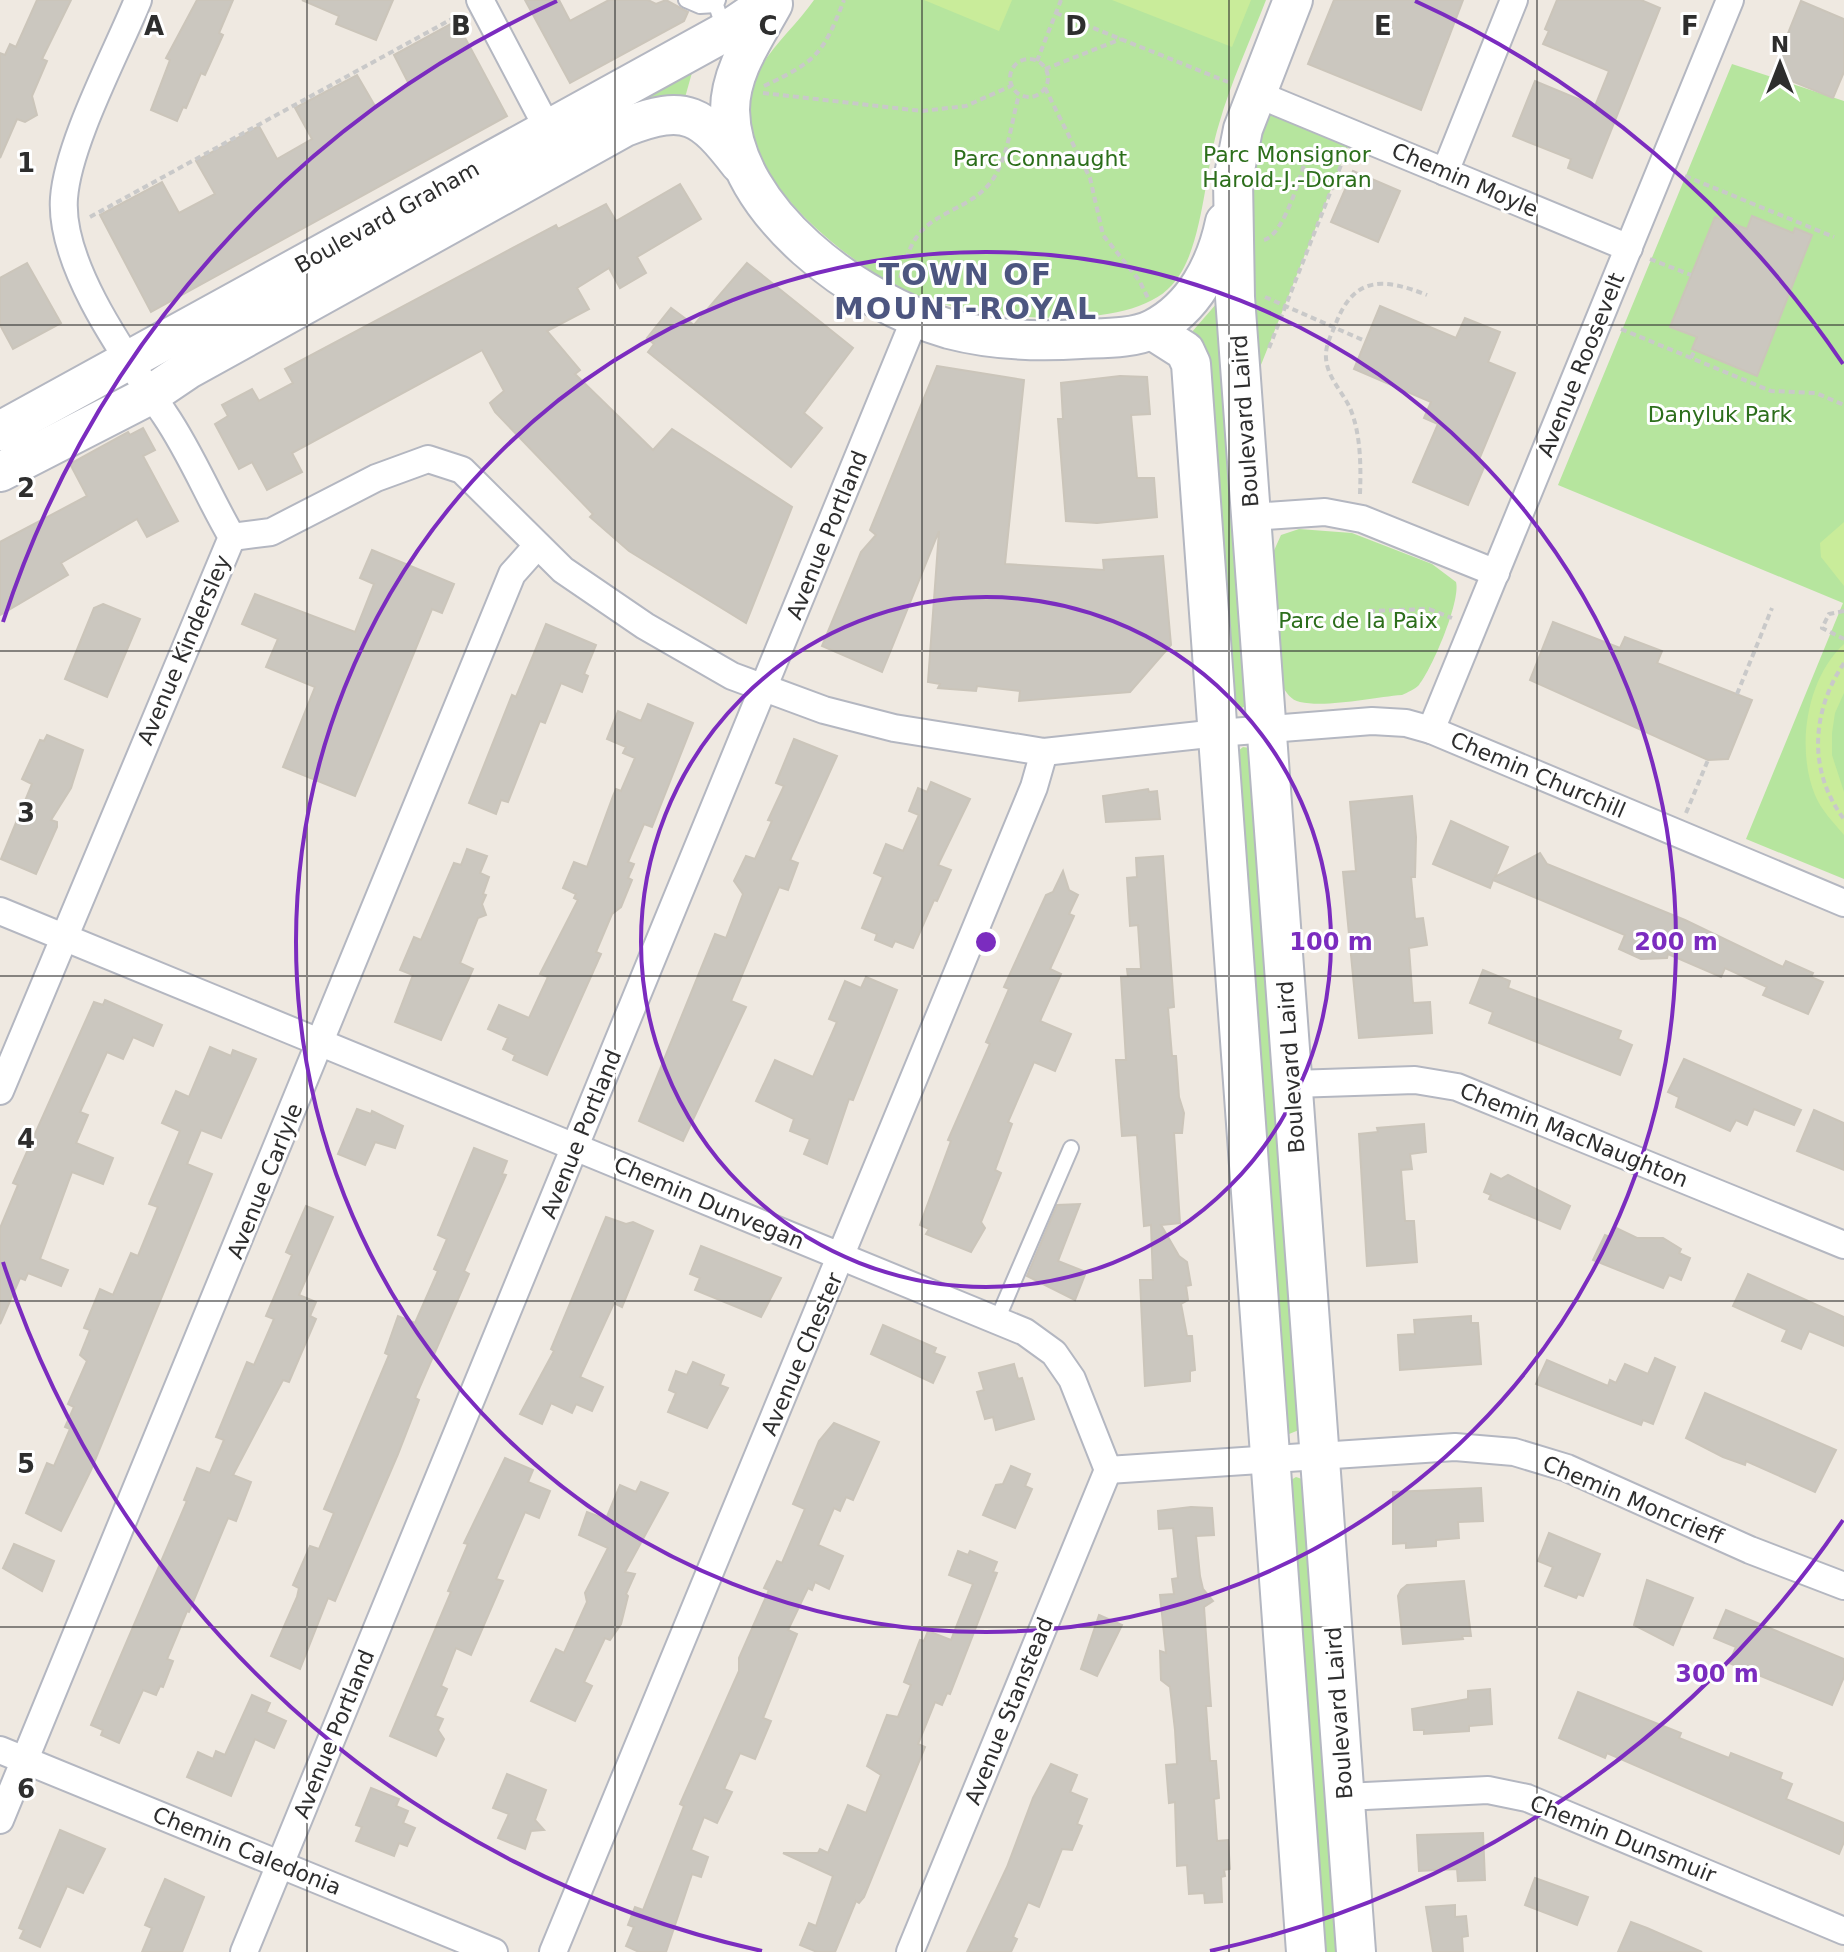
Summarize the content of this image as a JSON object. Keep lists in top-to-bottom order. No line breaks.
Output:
{"streets":{"street":["Chemin Moyle","Boulevard Graham","Avenue Roosevelt","Boulevard Laird","Avenue Portland","Avenue Kindersley","Chemin Churchill","Chemin MacNaughton","Avenue Carlyle","Chemin Dunvegan","Avenue Chester","Chemin Moncrieff","Avenue Stanstead","Chemin Dunsmuir","Chemin Caledonia"]},"crossings":[["Chemin Moyle","Avenue Roosevelt"],["Chemin Moyle","Boulevard Laird"],["Boulevard Graham","Avenue Kindersley"],["Avenue Roosevelt","Chemin Churchill"],["Boulevard Laird","Chemin Churchill"],["Boulevard Laird","Chemin MacNaughton"],["Boulevard Laird","Chemin Moncrieff"],["Boulevard Laird","Chemin Dunsmuir"],["Avenue Portland","Chemin Churchill"],["Avenue Portland","Chemin Dunvegan"],["Avenue Portland","Chemin Caledonia"],["Avenue Kindersley","Chemin Churchill"],["Avenue Kindersley","Chemin Dunvegan"],["Chemin Churchill","Avenue Carlyle"],["Chemin Churchill","Avenue Chester"],["Avenue Carlyle","Chemin Dunvegan"],["Avenue Carlyle","Chemin Caledonia"],["Chemin Dunvegan","Avenue Chester"],["Chemin Dunvegan","Avenue Stanstead"]],"districts":["TOWN OF MOUNT-ROYAL"],"parks":["Parc Monsignor Harold-J.-Doran","Parc Connaught","Danyluk Park","Parc de la Paix"],"north":"top","grid":{"columns":["A","B","C","D","E","F"],"rows":["1","2","3","4","5","6"]},"rings":["100 m","200 m","300 m"]}
